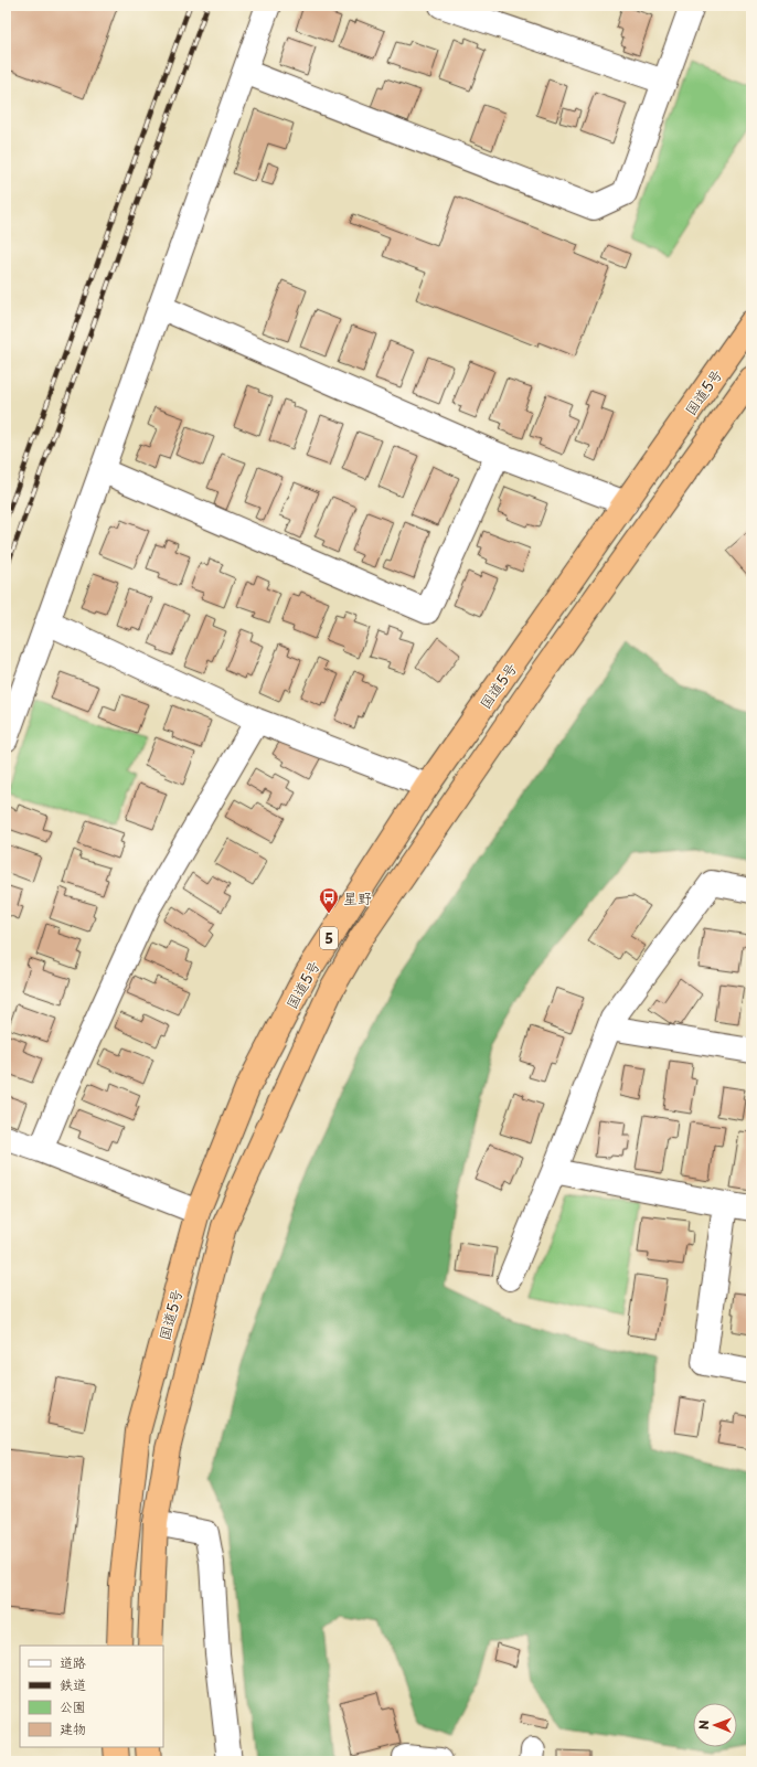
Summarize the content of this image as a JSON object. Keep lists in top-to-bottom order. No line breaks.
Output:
{"streets":{"highway":["国道5号","5"]},"places":{"bus stop":["星野"]},"legend":["道路","鉄道","公園","建物"],"north":"left"}
